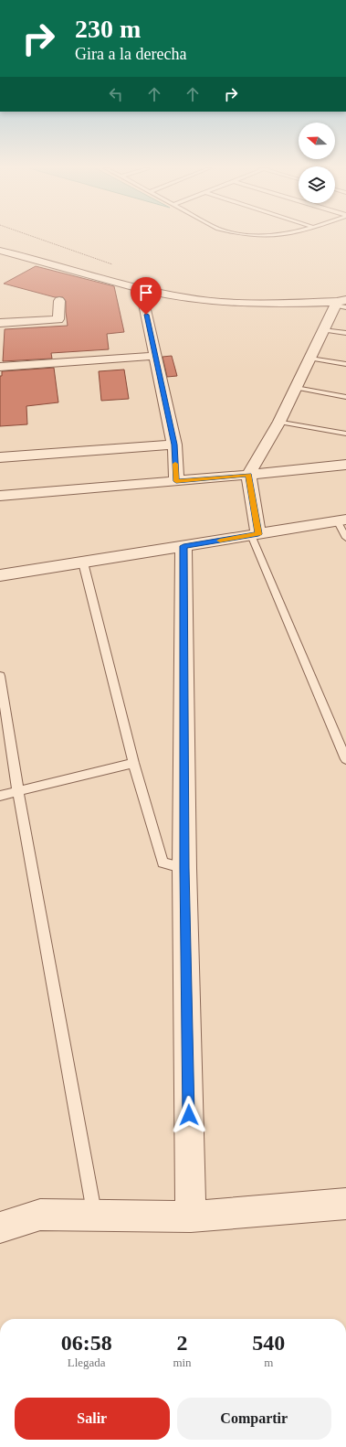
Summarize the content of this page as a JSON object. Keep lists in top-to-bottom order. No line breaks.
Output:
{"north":"left","page":{"turn":["230 m","Gira a la derecha"],"eta":["06:58","Llegada","2","min","540","m"],"buttons":["Salir","Compartir"]}}
